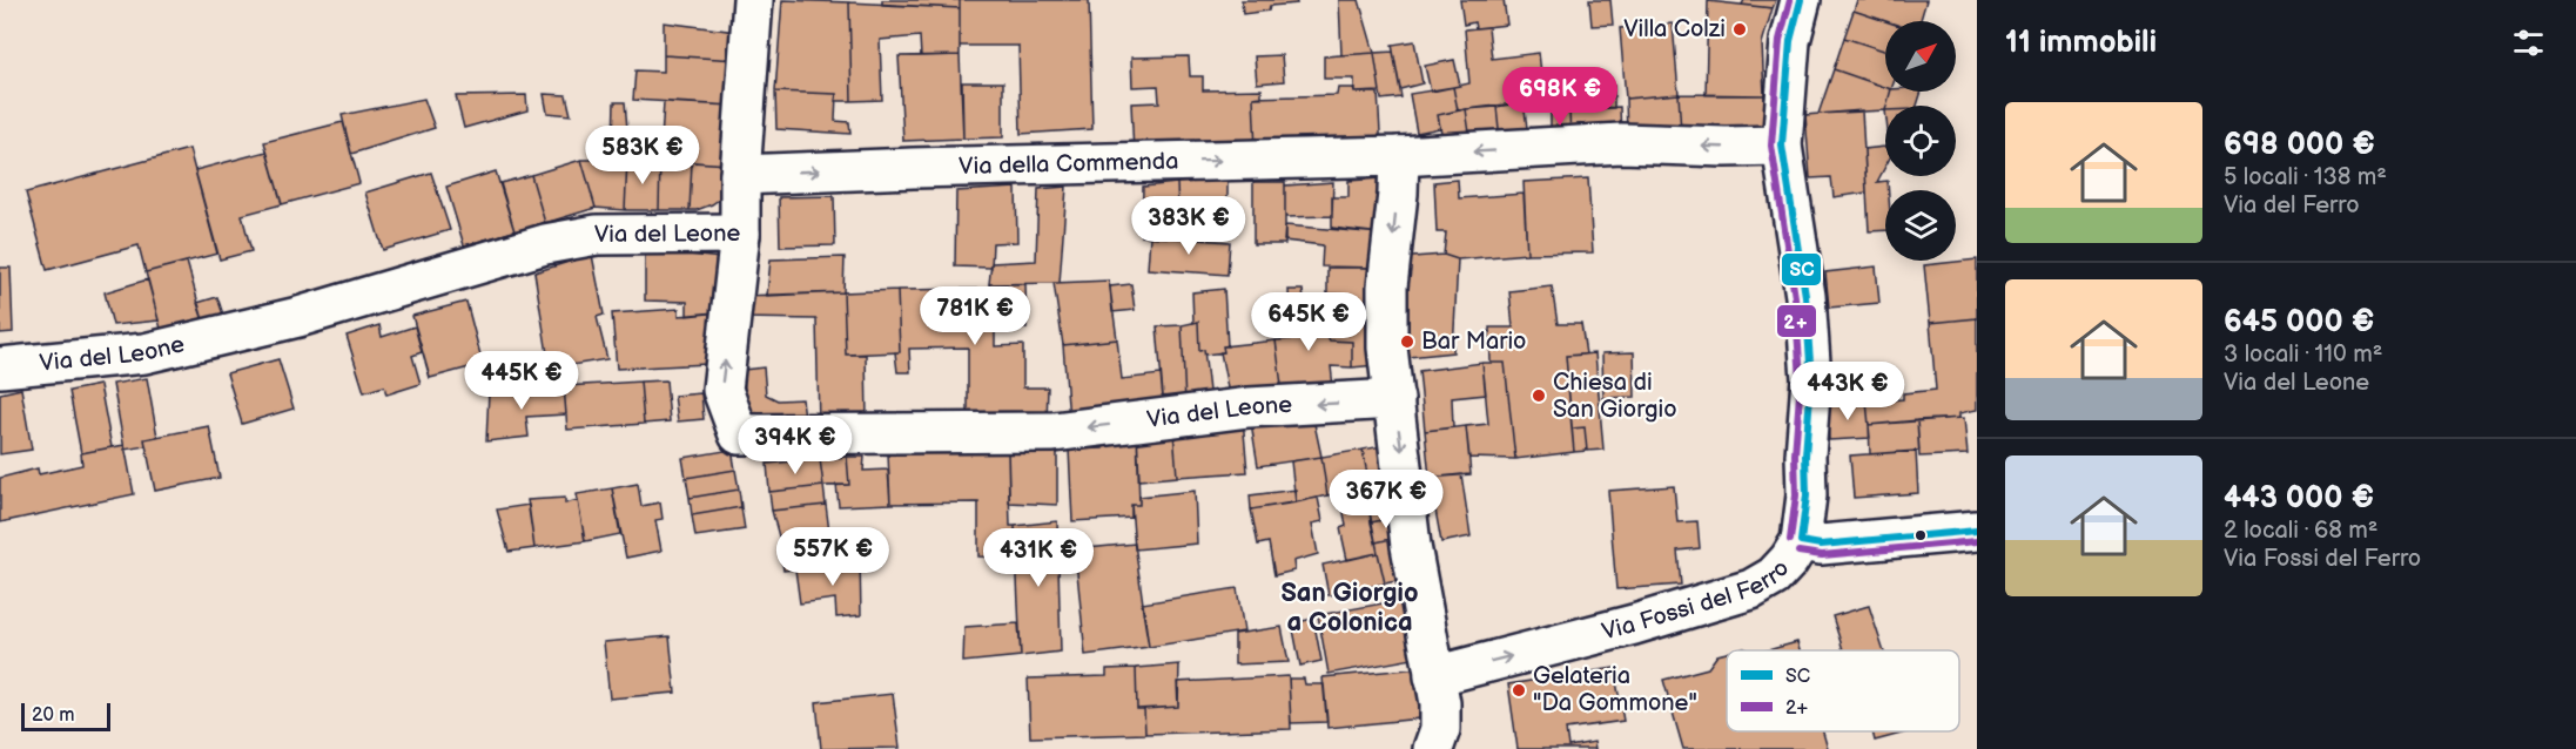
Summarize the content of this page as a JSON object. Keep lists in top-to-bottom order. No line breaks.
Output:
{"streets":{"street":["Via della Commenda","Via del Leone","Via Fossi del Ferro"]},"crossings":[["Via della Commenda","Via Fossi del Ferro"]],"one_way":["Via Fossi del Ferro"],"districts":["San Giorgio a Colonica"],"places":["Villa Colzi","Bar Mario","Chiesa di San Giorgio","Gelateria \"Da Gommone\""],"lines":["transit line SC","transit line 2+"],"legend":["SC","2+"],"scale_bar":"20 m","north":"top right","page":{"heading":"11 immobili","price":["698K €","583K €","383K €","781K €","645K €","445K €","443K €","394K €","367K €","557K €","431K €"],"list":[{"name":"698 000 €","note":"5 locali · 138 m² · Via del Ferro"},{"name":"645 000 €","note":"3 locali · 110 m² · Via del Leone"},{"name":"443 000 €","note":"2 locali · 68 m² · Via Fossi del Ferro"}],"scale":"20 m"}}
